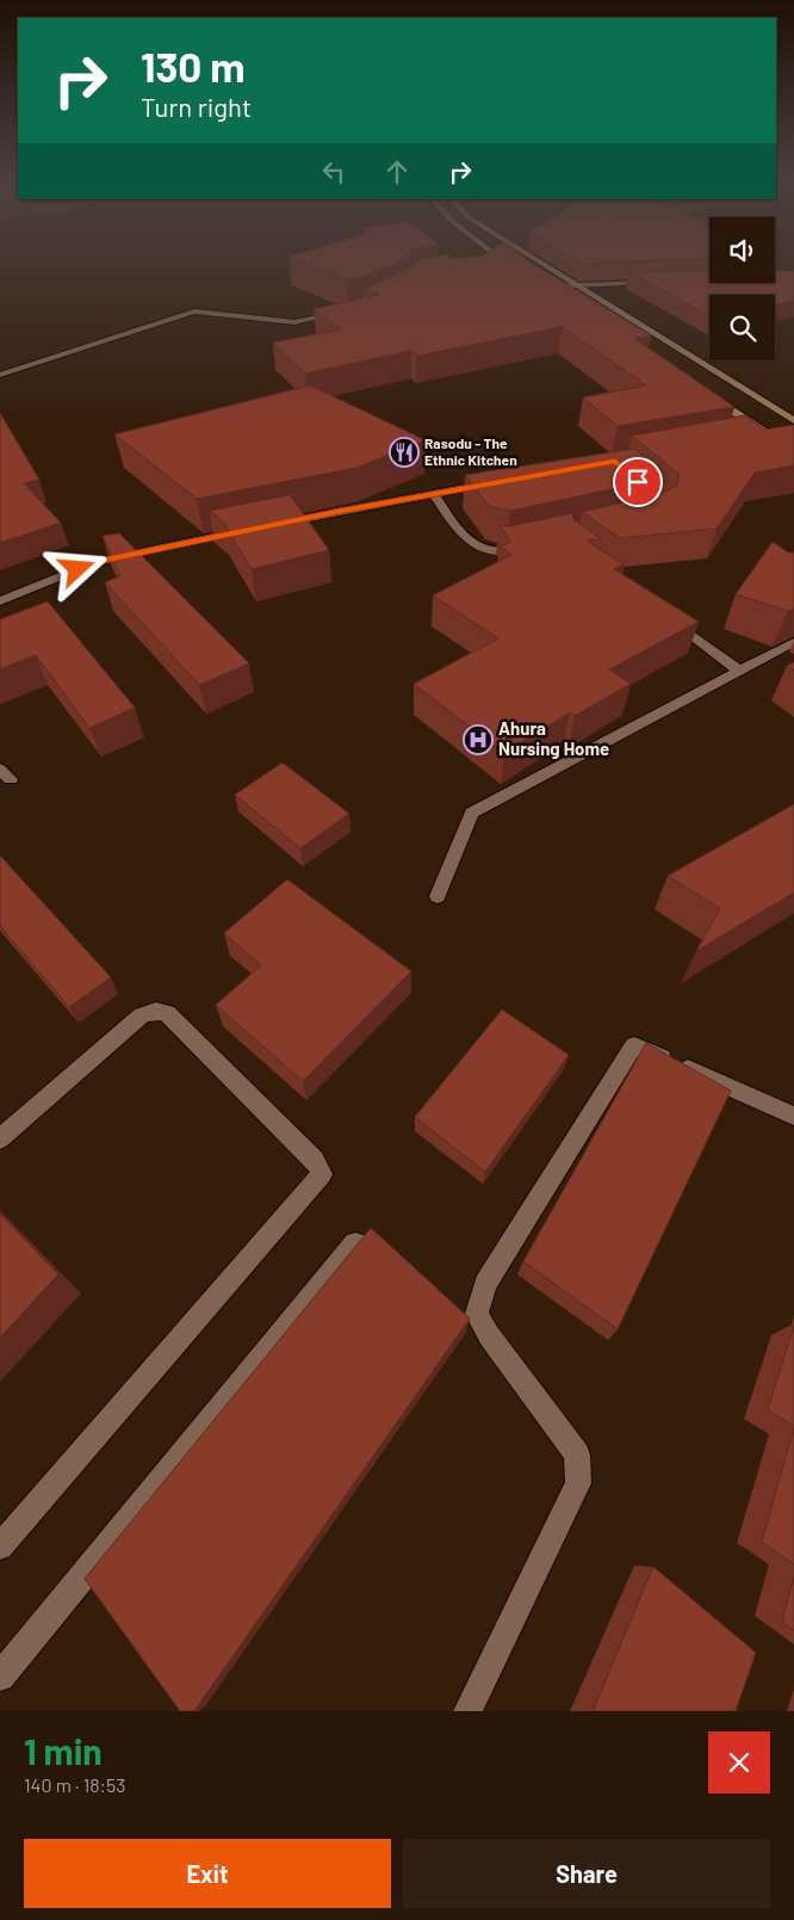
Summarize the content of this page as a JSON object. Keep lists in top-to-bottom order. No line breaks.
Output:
{"places":{"restaurant":["Rasodu - The Ethnic Kitchen"],"hospital":["Ahura Nursing Home"]},"page":{"turn":["130 m","Turn right"],"heading":["1 min","140 m · 18:53"],"buttons":["Exit","Share"]}}
